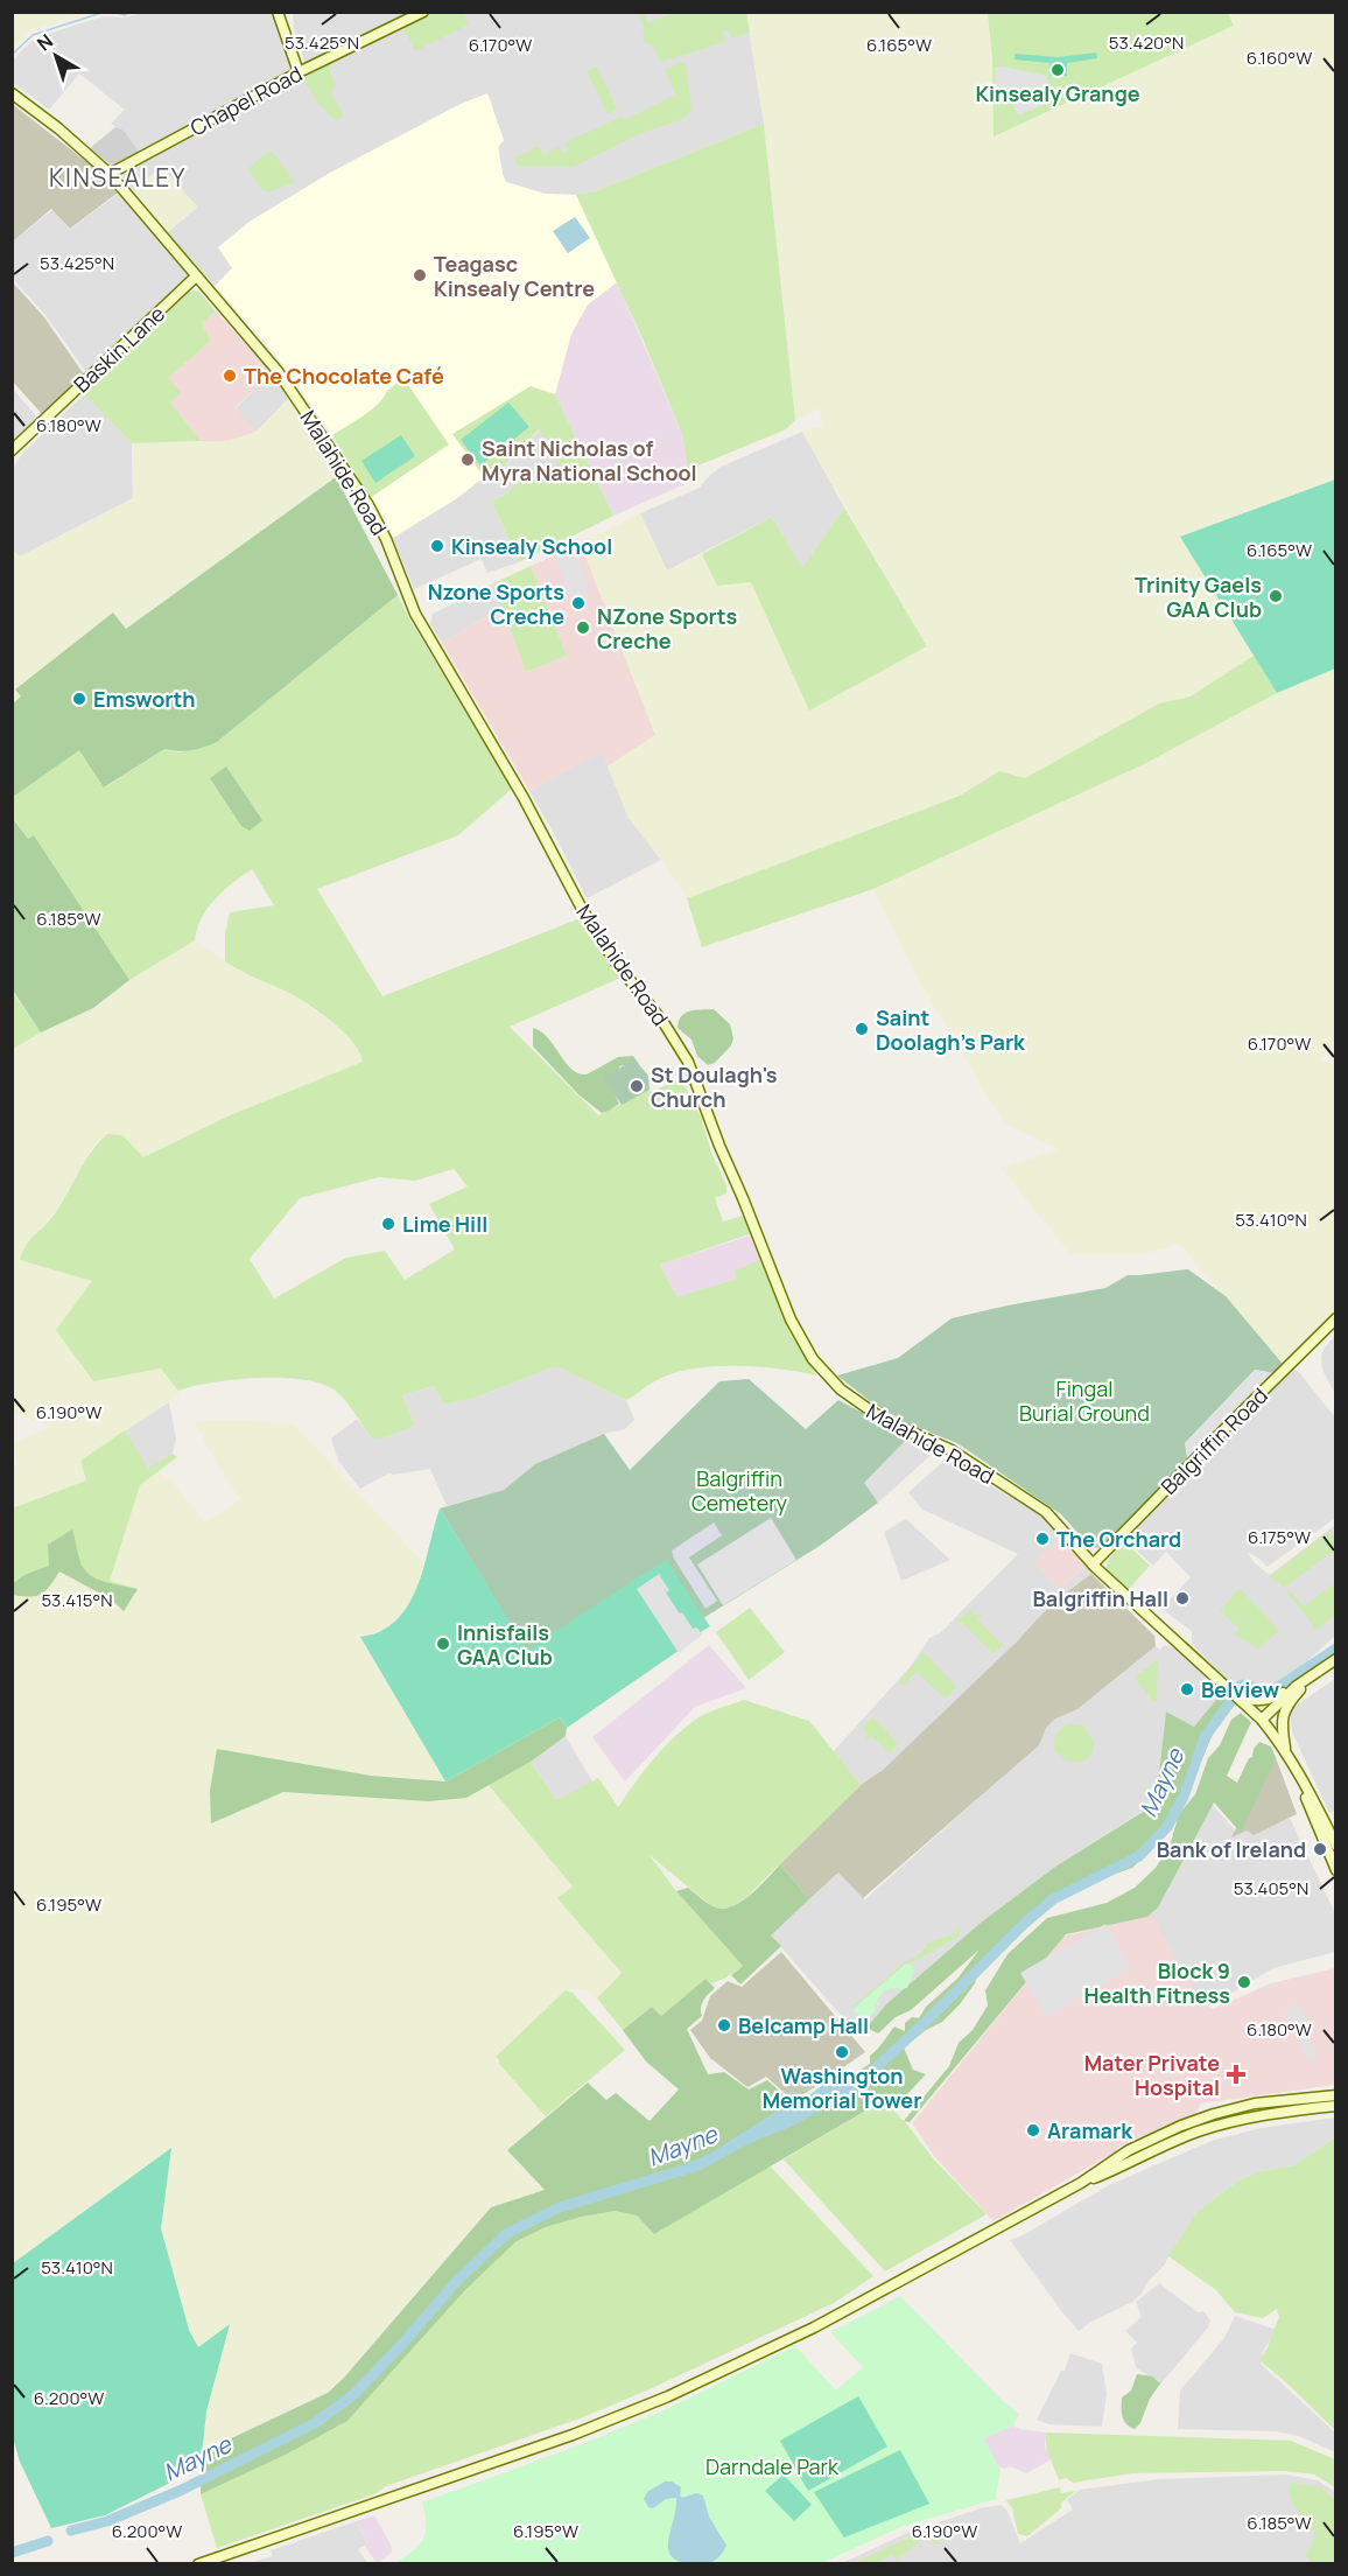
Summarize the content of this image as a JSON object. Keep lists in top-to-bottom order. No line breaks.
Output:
{"streets":{"main road":["Chapel Road","Baskin Lane","Malahide Road","Balgriffin Road"]},"crossings":[["Chapel Road","Malahide Road"],["Baskin Lane","Malahide Road"],["Malahide Road","Balgriffin Road"]],"districts":["KINSEALEY"],"water":["Mayne"],"parks":["Fingal Burial Ground","Balgriffin Cemetery","Darndale Park"],"places":{"other":["Kinsealy Grange","Teagasc Kinsealy Centre","The Chocolate Café","Saint Nicholas of Myra National School","Kinsealy School","Trinity Gaels GAA Club","Nzone Sports Creche","NZone Sports Creche","Emsworth","Saint Doolagh's Park","St Doulagh's Church","Lime Hill","The Orchard","Balgriffin Hall","Innisfails GAA Club","Belview","Bank of Ireland","Block 9 Health Fitness","Belcamp Hall","Washington Memorial Tower","Aramark"],"health":["Mater Private Hospital"]},"north":"top left","coordinates":["53.425°N","53.420°N","6.170°W","6.165°W","6.160°W","6.180°W","6.185°W","53.410°N","6.190°W","6.175°W","53.415°N","53.405°N","6.195°W","6.200°W"]}
